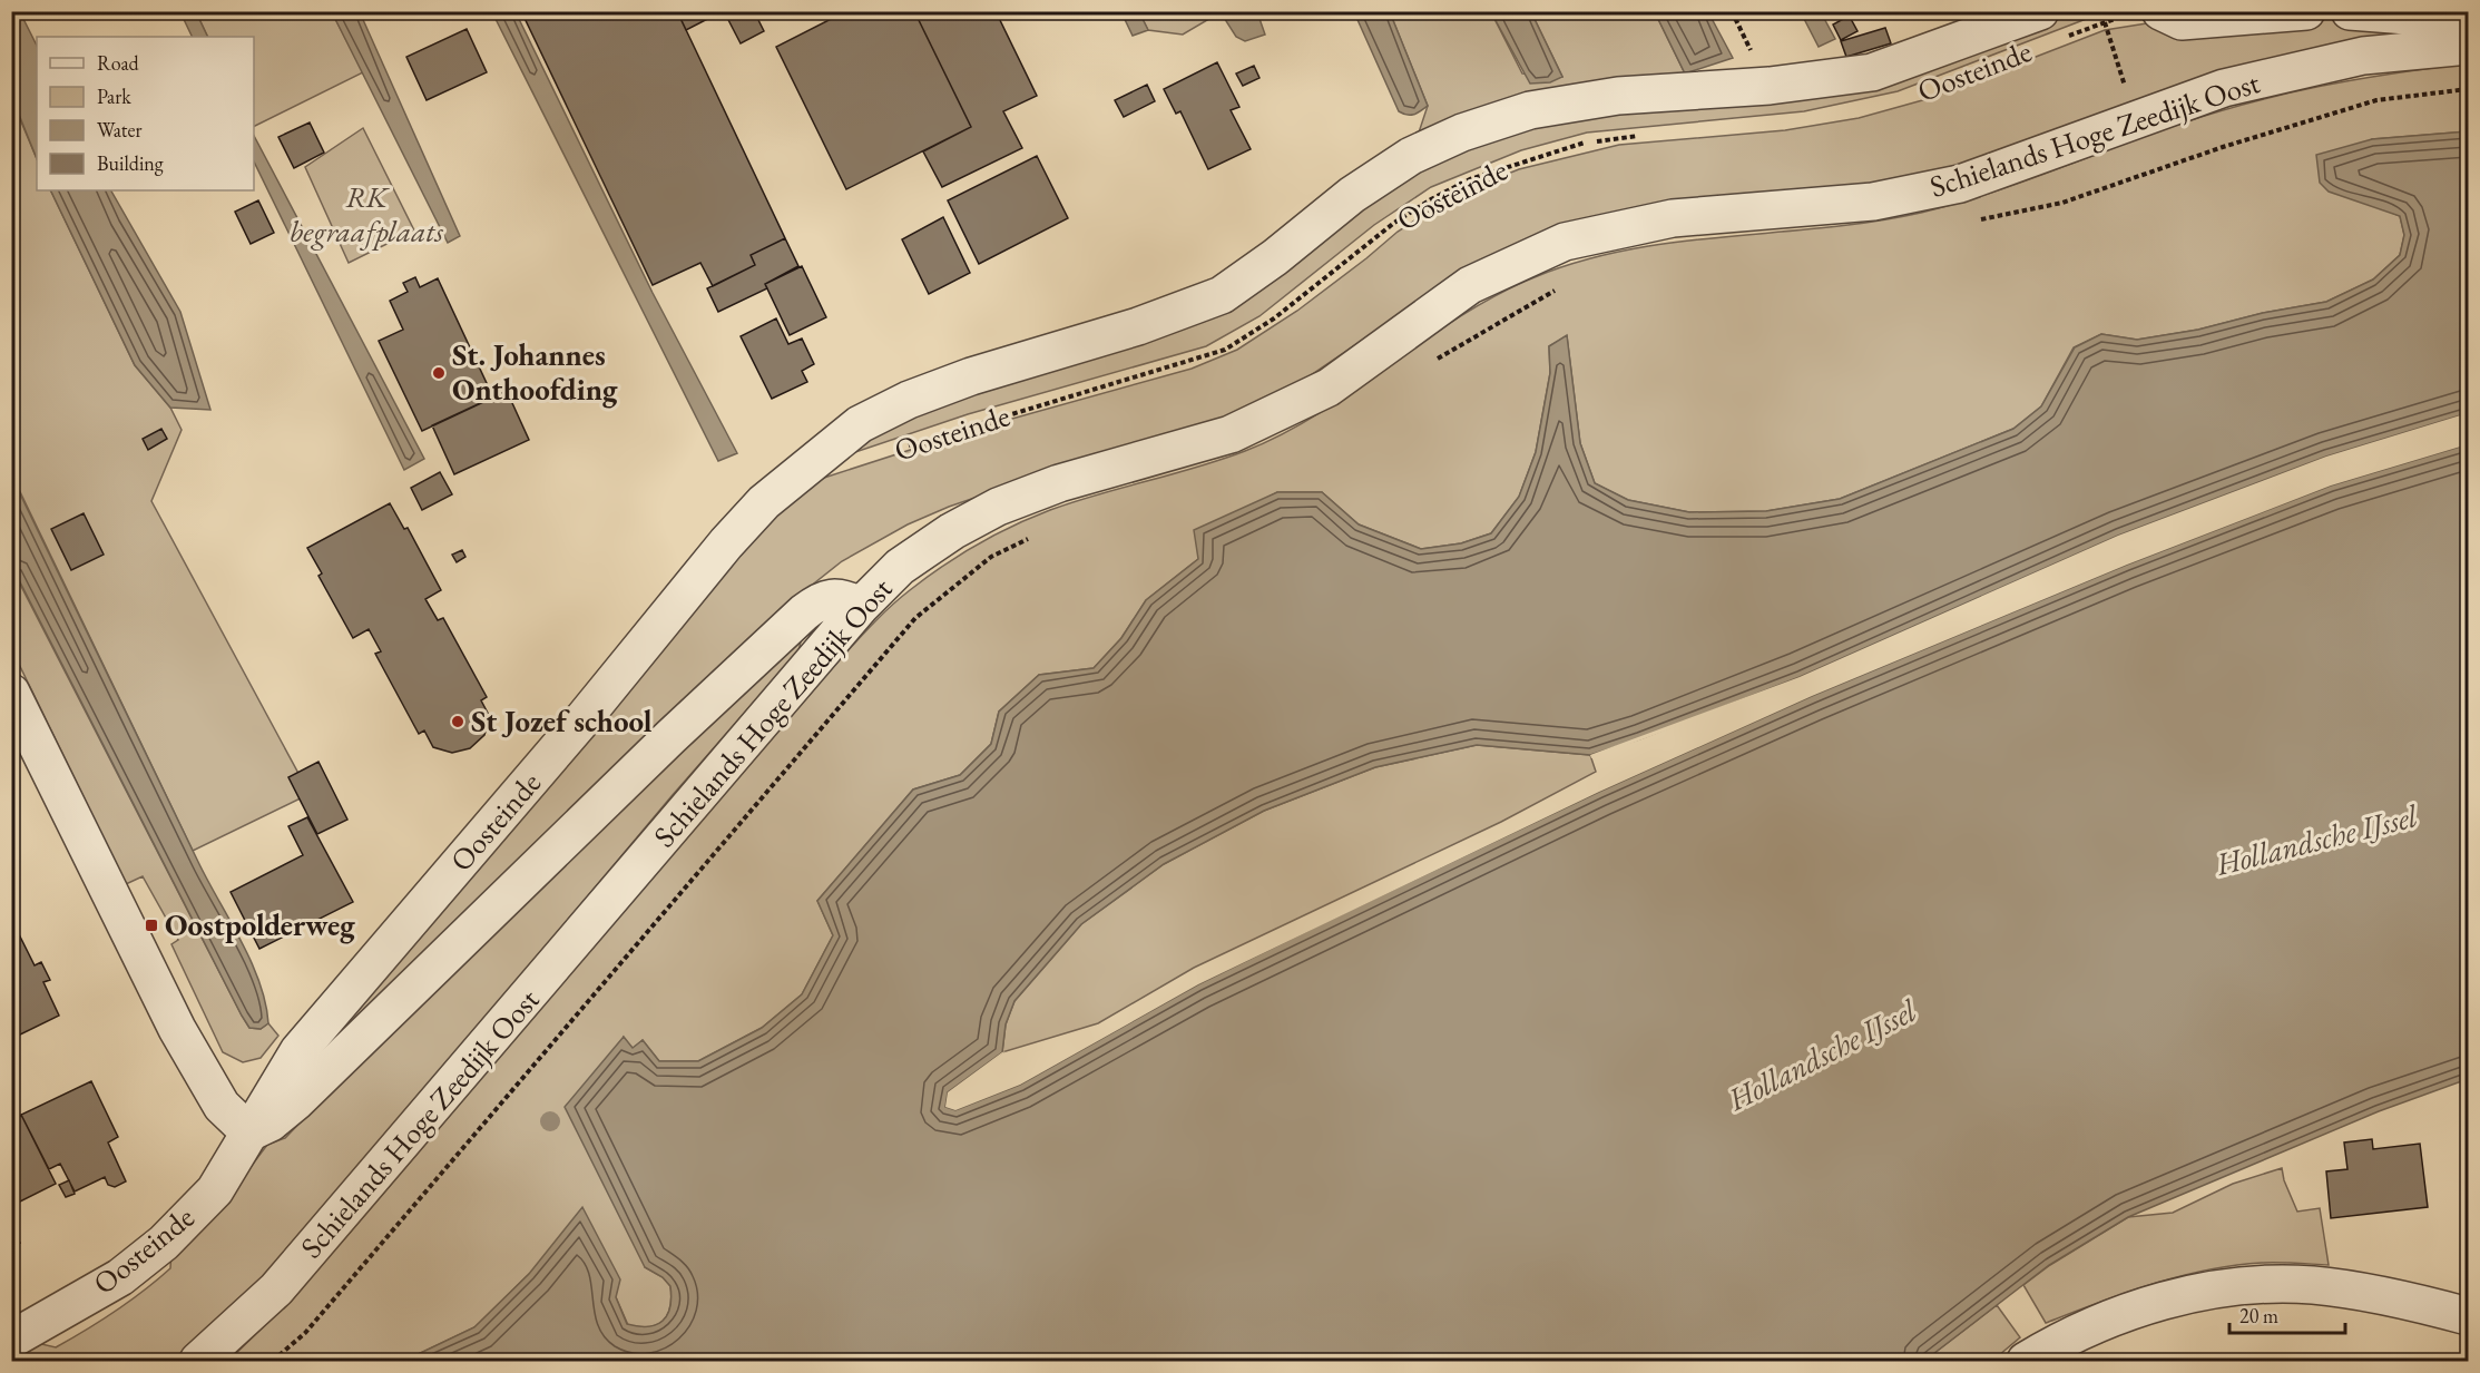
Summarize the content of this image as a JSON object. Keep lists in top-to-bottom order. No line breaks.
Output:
{"streets":{"street":["Oosteinde","Schielands Hoge Zeedijk Oost"]},"crossings":[["Oosteinde","Schielands Hoge Zeedijk Oost"]],"water":["Hollandsche IJssel"],"parks":["RK begraafplaats"],"places":{"other":["St. Johannes Onthoofding","St Jozef school"],"transit":["Oostpolderweg"]},"legend":["Road","Park","Water","Building"],"scale_bar":"20 m"}
